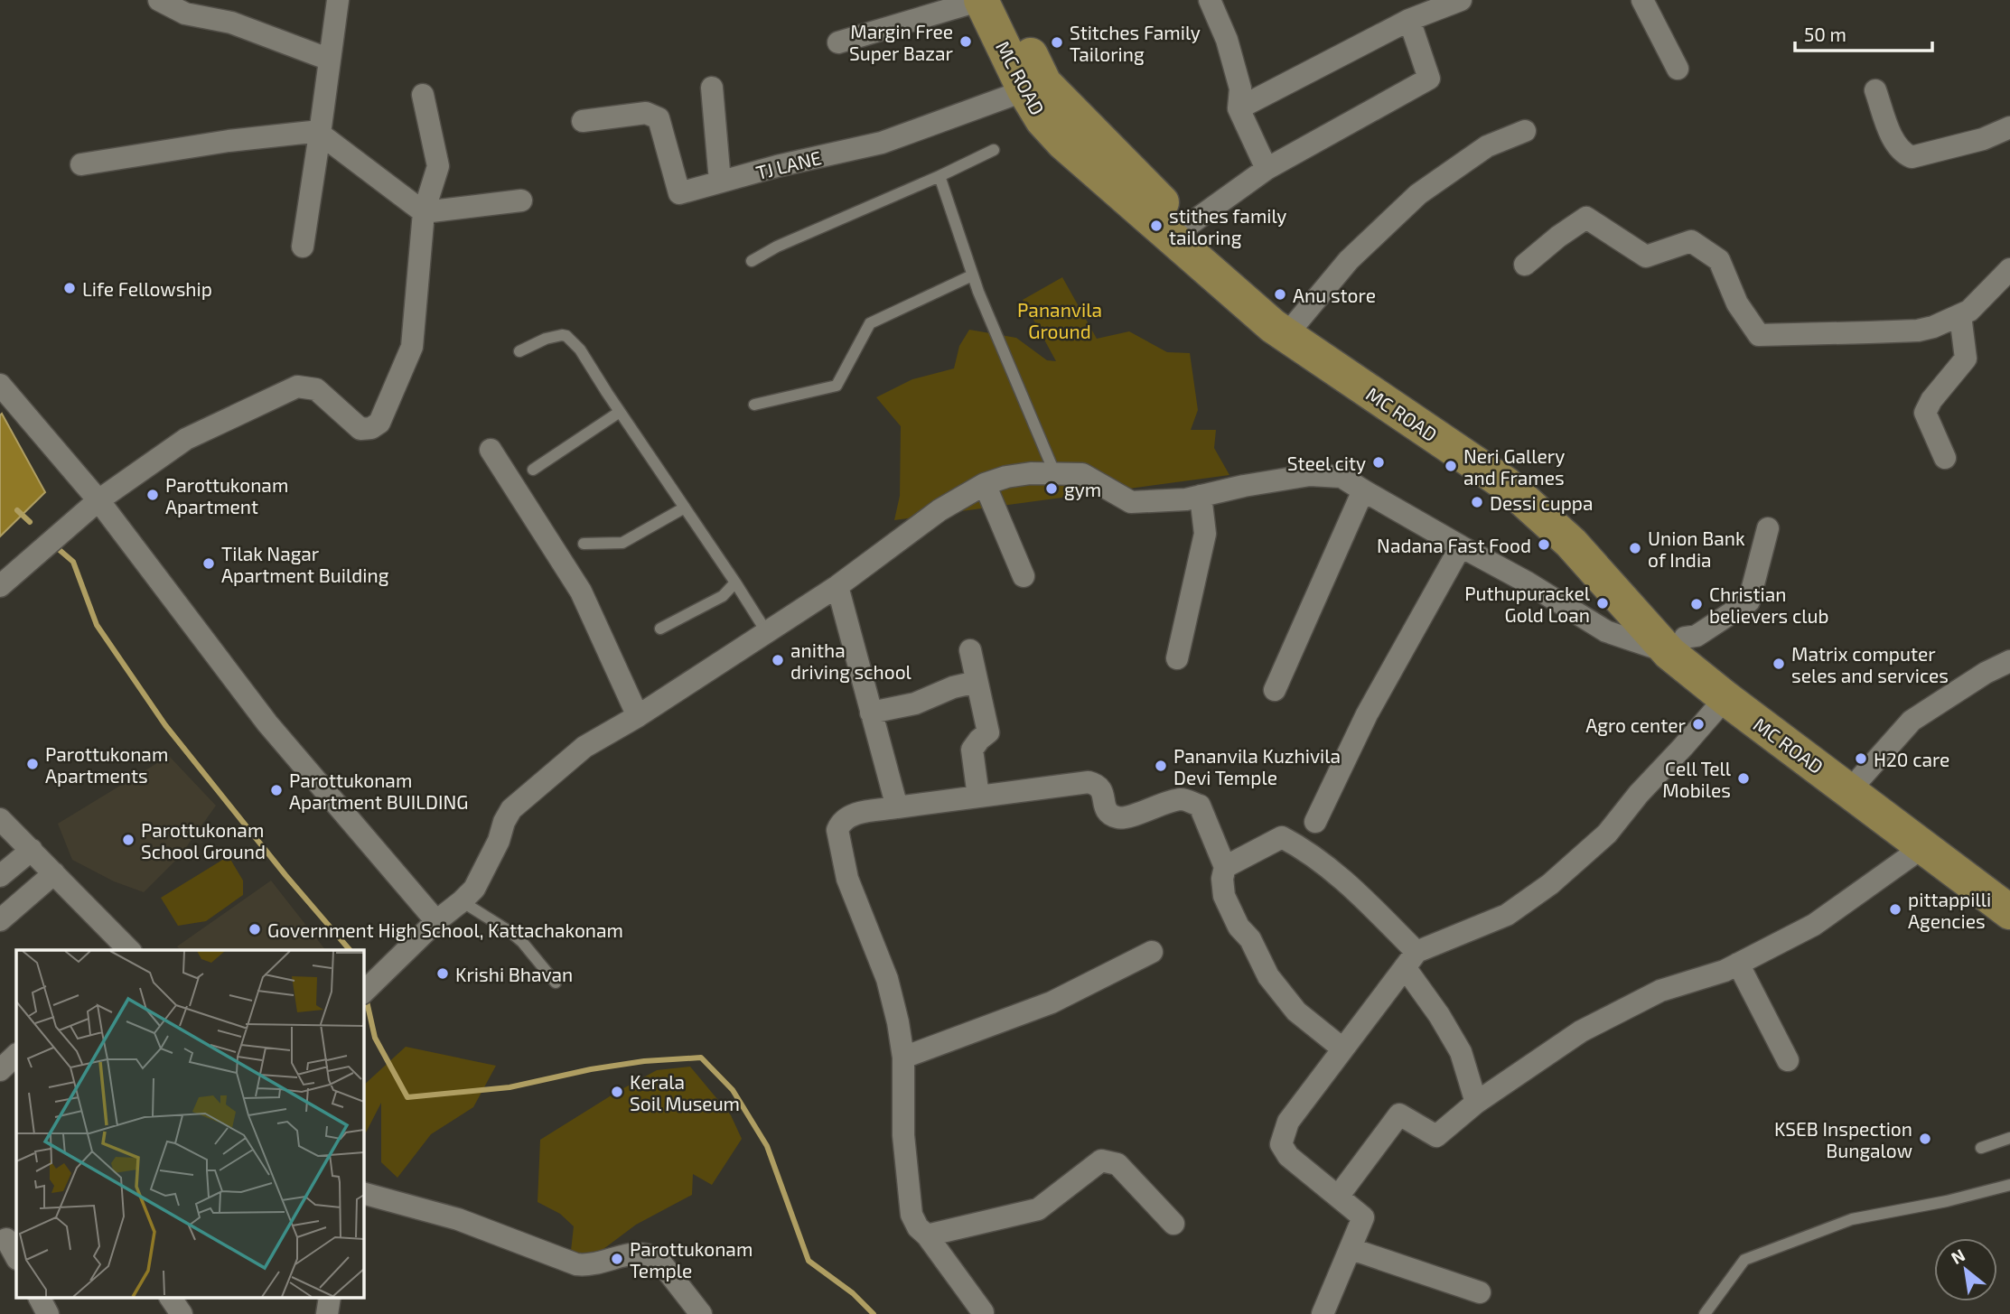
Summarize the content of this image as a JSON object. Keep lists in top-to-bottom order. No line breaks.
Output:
{"streets":{"main road":["MC ROAD"],"street":["TJ LANE"]},"crossings":[["MC ROAD","TJ LANE"]],"parks":["Pananvila Ground"],"places":["Margin Free Super Bazar","Stitches Family Tailoring","stithes family tailoring","Life Fellowship","Anu store","Steel city","Neri Gallery and Frames","gym","Parottukonam Apartment","Dessi cuppa","Nadana Fast Food","Union Bank of India","Tilak Nagar Apartment Building","Puthupurackel Gold Loan","Christian believers club","anitha driving school","Matrix computer seles and services","Agro center","H20 care","Parottukonam Apartments","Pananvila Kuzhivila Devi Temple","Cell Tell Mobiles","Parottukonam Apartment BUILDING","Parottukonam School Ground","pittappilli Agencies","Government High School, Kattachakonam","Krishi Bhavan","Kerala Soil Museum","KSEB Inspection Bungalow","Parottukonam Temple"],"scale_bar":"50 m","north":"top left"}
